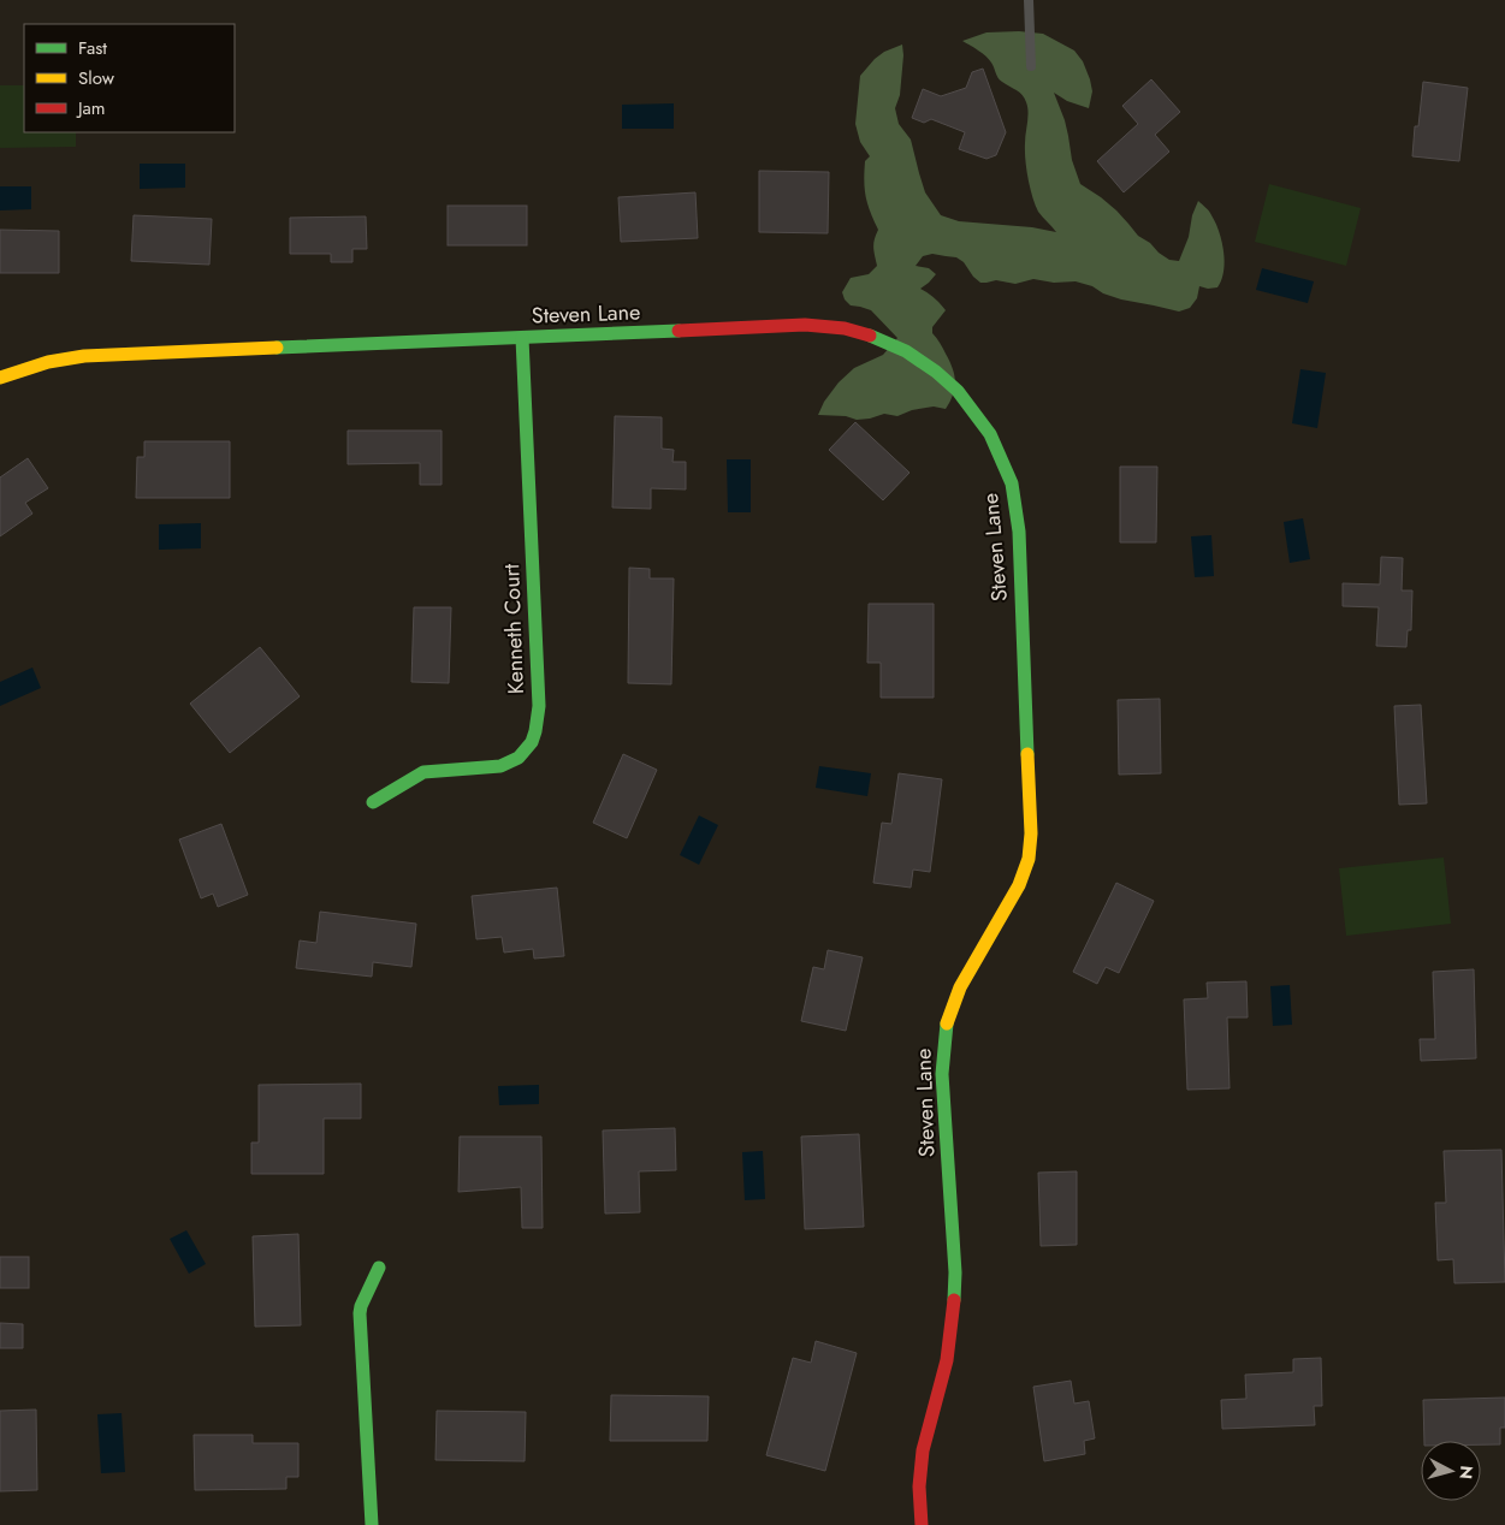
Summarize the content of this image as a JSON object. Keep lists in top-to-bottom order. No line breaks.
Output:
{"streets":{"street":["Steven Lane","Kenneth Court"]},"crossings":[["Steven Lane","Kenneth Court"]],"legend":["Fast","Slow","Jam"],"north":"right"}
